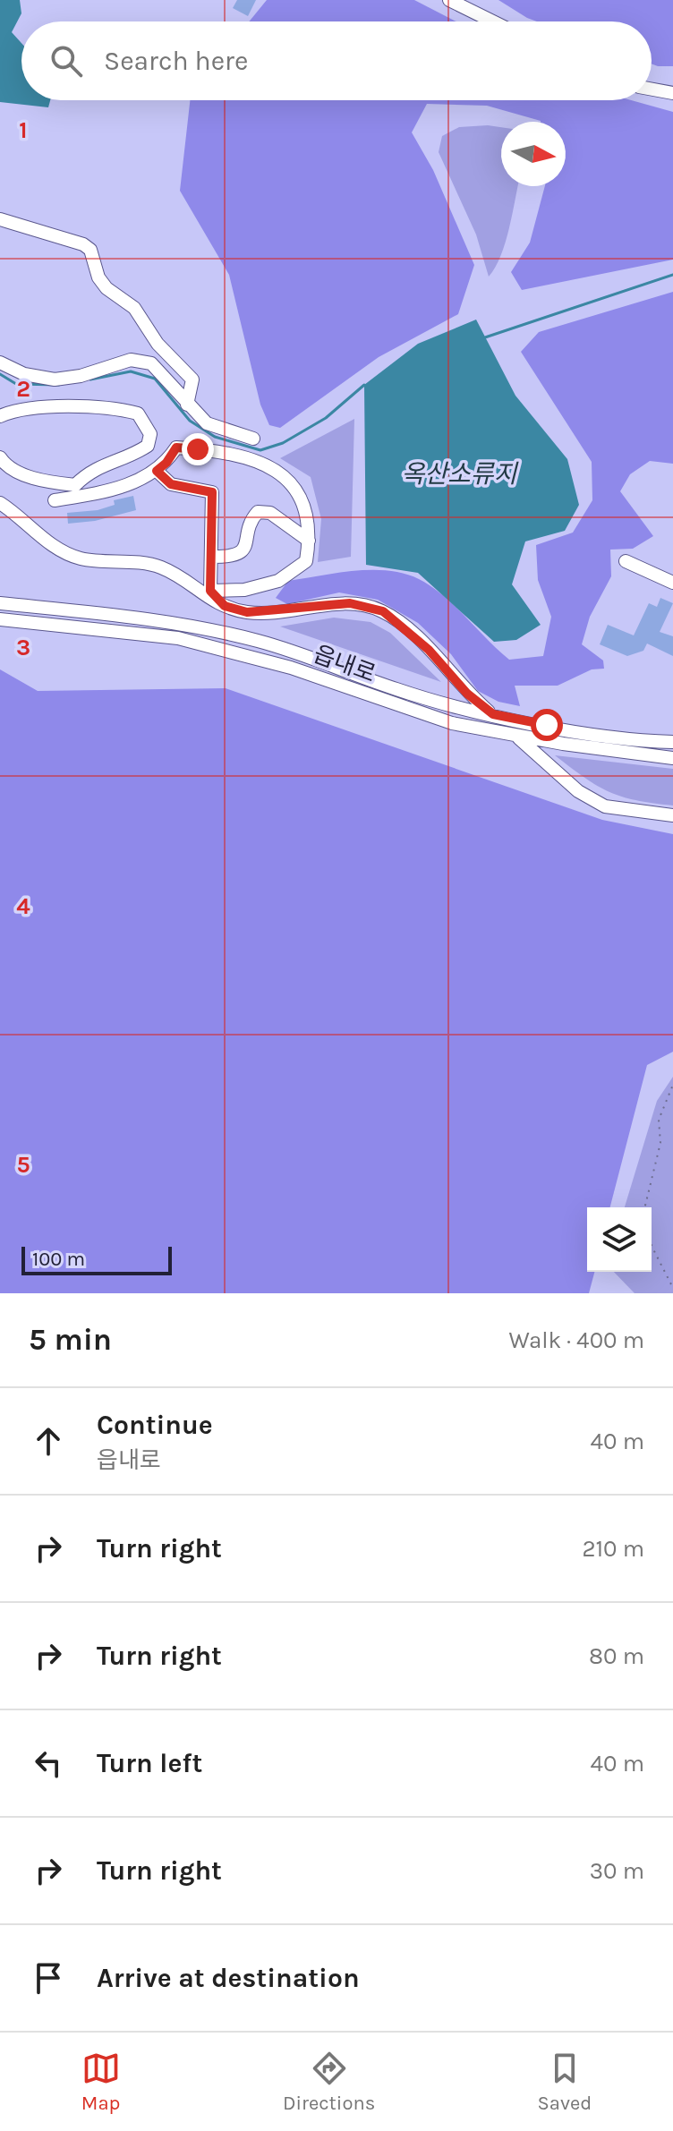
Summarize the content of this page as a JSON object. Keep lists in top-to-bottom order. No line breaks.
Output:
{"streets":{"street":["읍내로"]},"water":["옥산소류지"],"scale_bar":"100 m","north":"right","page":{"search":"Search here","scale":"100 m","heading":["5 min","Walk · 400 m"],"list":[["Continue","읍내로","40 m"],["Turn right","210 m"],["Turn right","80 m"],["Turn left","40 m"],["Turn right","30 m"],"Arrive at destination"],"nav":["Map","Directions","Saved"]},"grid":{"rows":["1","2","3","4","5"]}}
